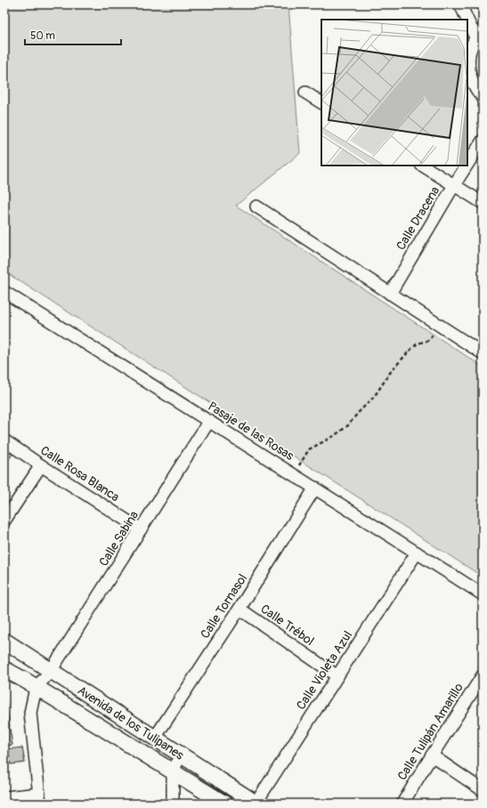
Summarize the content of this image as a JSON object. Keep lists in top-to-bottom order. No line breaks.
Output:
{"streets":{"street":["Calle Dracena","Pasaje de las Rosas","Calle Rosa Blanca","Calle Sabina","Calle Tornasol","Calle Trébol","Calle Violeta Azul","Avenida de los Tulipanes","Calle Tulipán Amarillo"]},"crossings":[["Pasaje de las Rosas","Calle Sabina"],["Pasaje de las Rosas","Calle Tornasol"],["Pasaje de las Rosas","Calle Violeta Azul"],["Calle Rosa Blanca","Calle Sabina"],["Calle Sabina","Avenida de los Tulipanes"],["Calle Tornasol","Calle Trébol"],["Calle Tornasol","Avenida de los Tulipanes"],["Calle Trébol","Calle Violeta Azul"],["Calle Violeta Azul","Avenida de los Tulipanes"]],"scale_bar":"50 m"}
